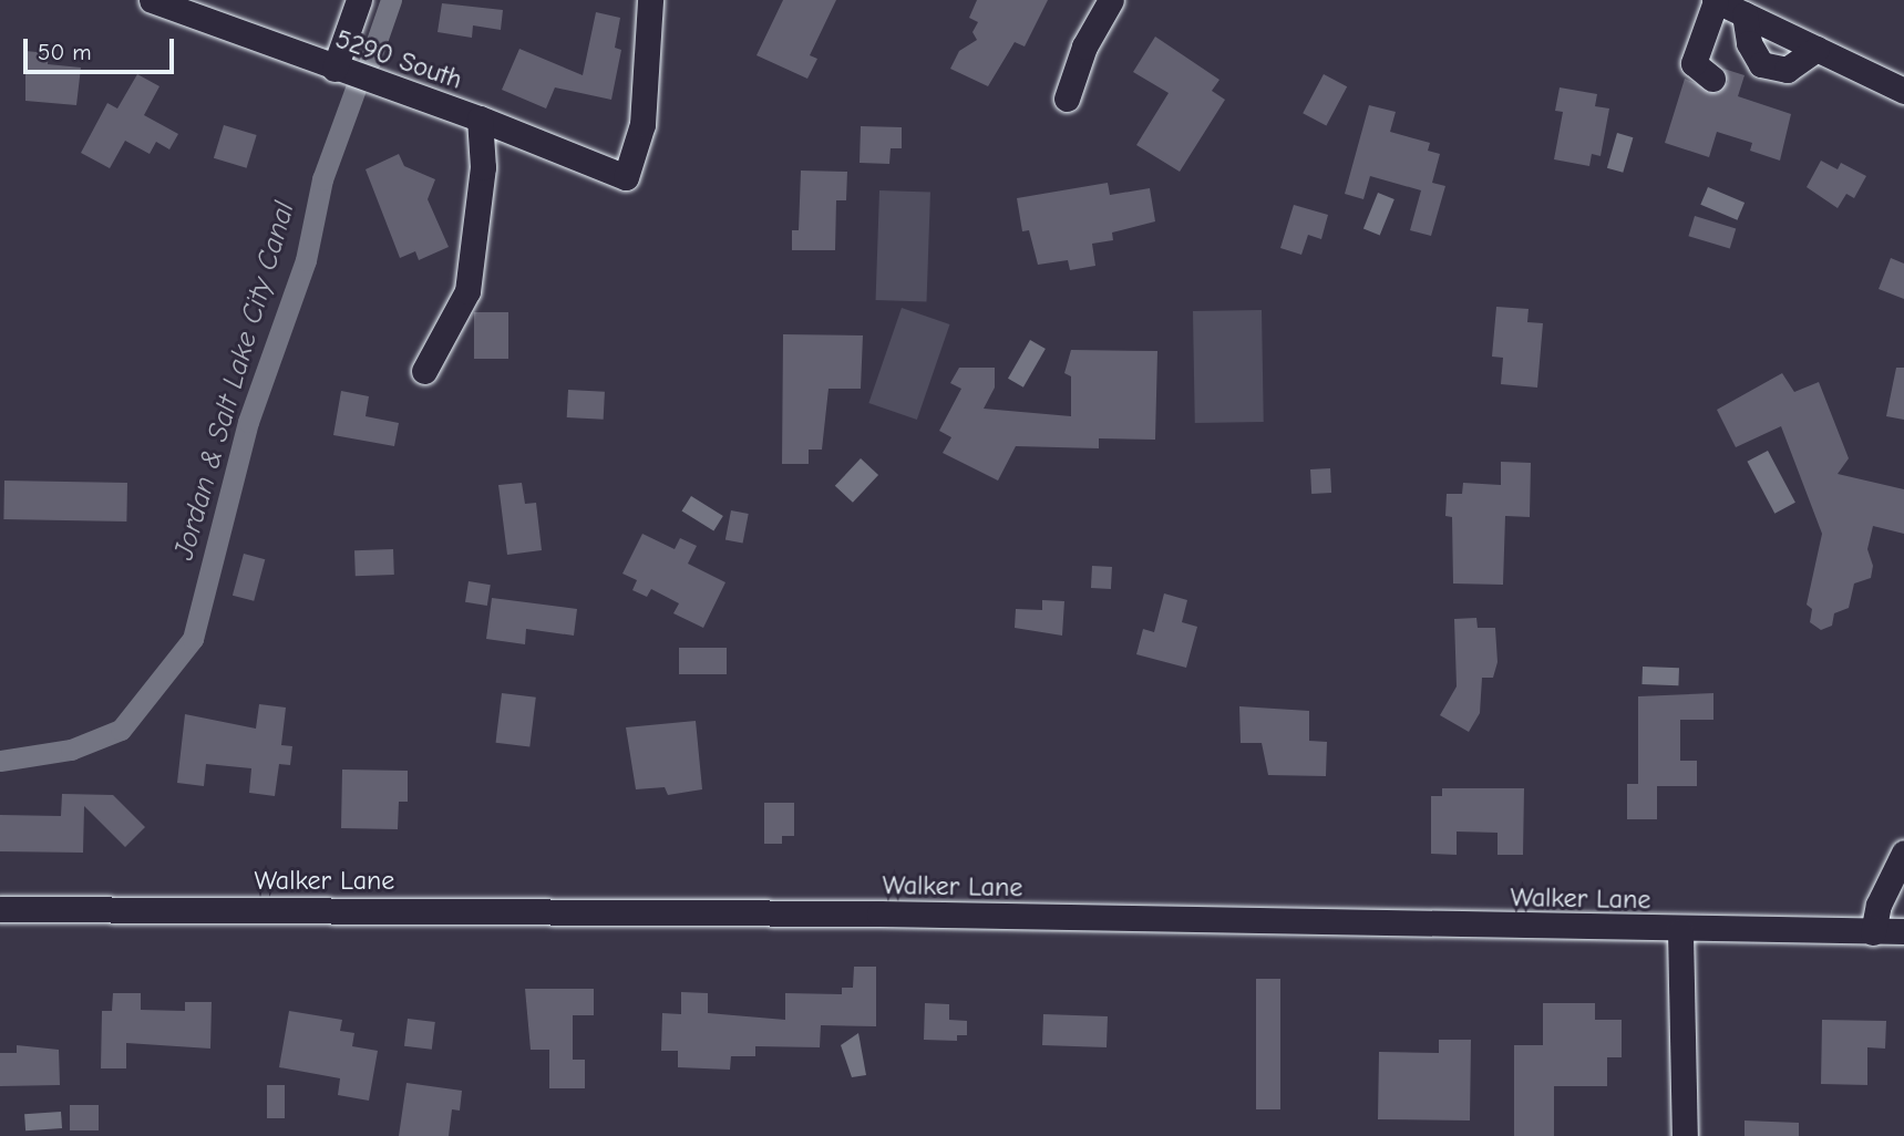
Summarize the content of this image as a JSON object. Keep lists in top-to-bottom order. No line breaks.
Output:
{"streets":{"street":["5290 South","Walker Lane"]},"water":["Jordan & Salt Lake City Canal"],"scale_bar":"50 m"}
